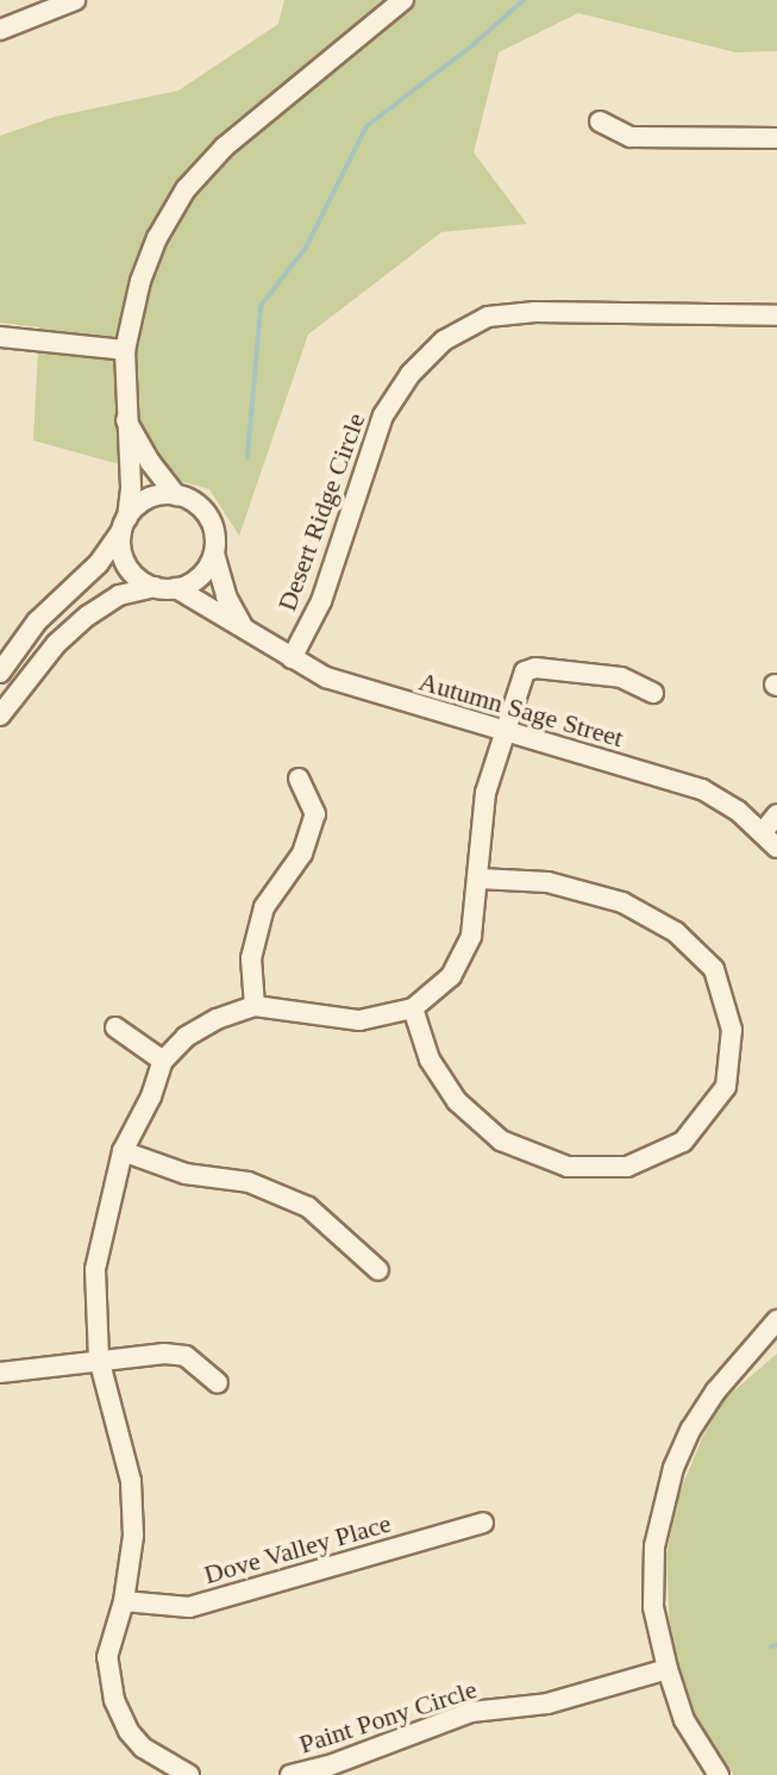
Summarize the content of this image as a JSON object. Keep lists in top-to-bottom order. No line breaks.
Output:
{"streets":{"street":["Desert Ridge Circle","Autumn Sage Street","Dove Valley Place","Paint Pony Circle"]},"crossings":[["Desert Ridge Circle","Autumn Sage Street"]]}
